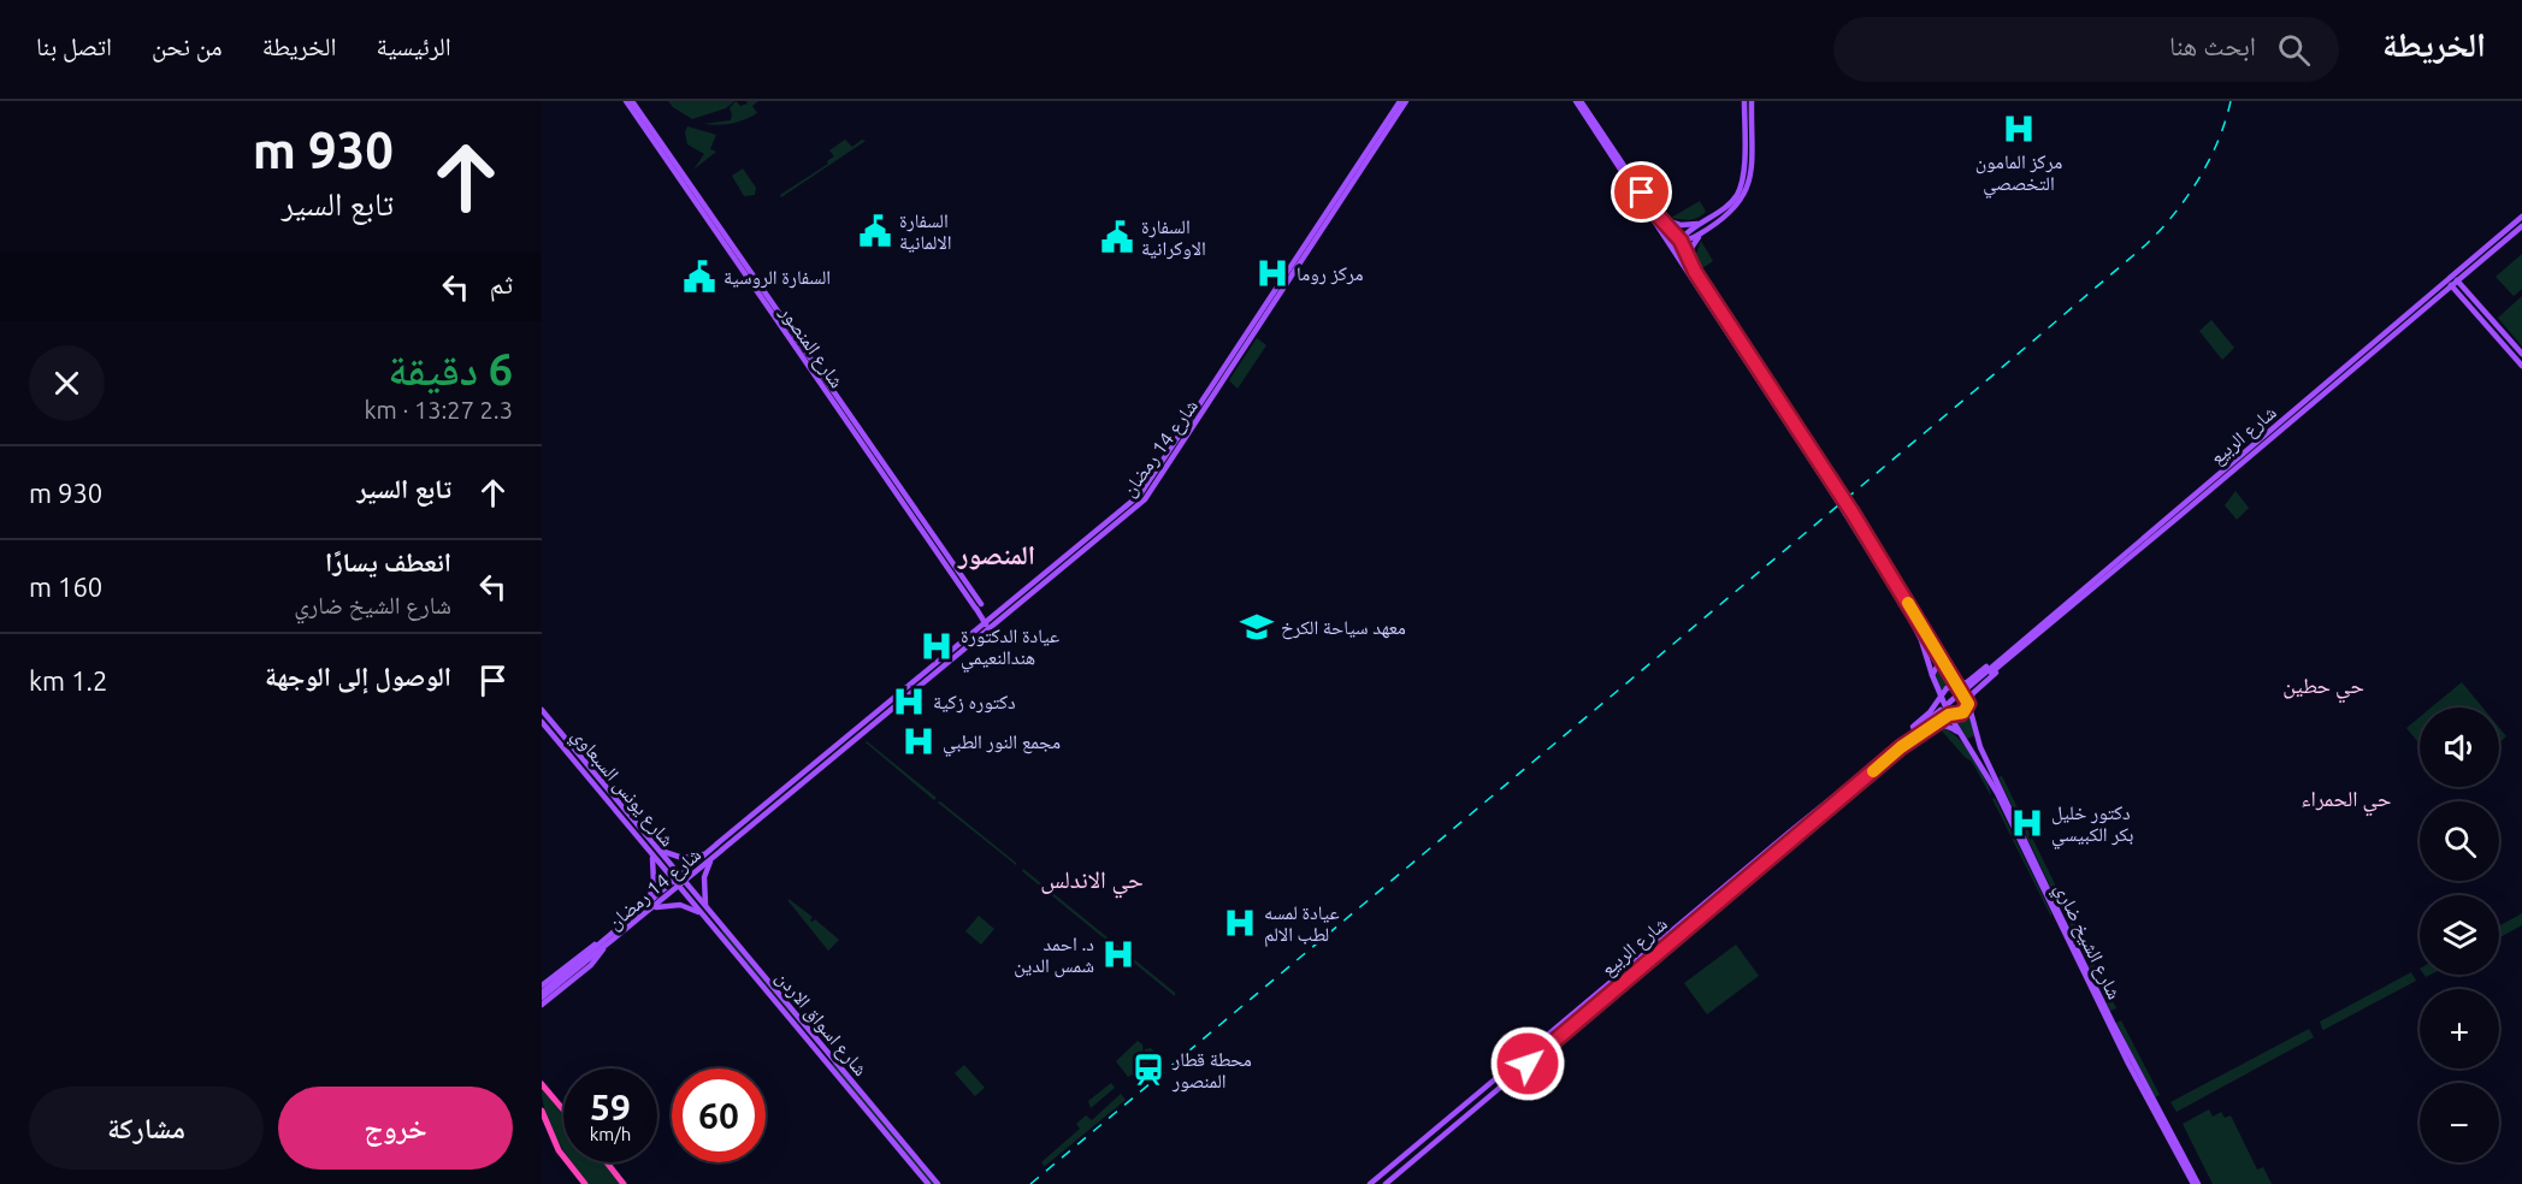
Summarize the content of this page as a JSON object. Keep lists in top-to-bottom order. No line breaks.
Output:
{"streets":{"main road":["شارع المنصور","شارع الربيع","شارع 14 رمضان","شارع يونس السبعاوي","شارع الشيخ ضاري","شارع اسواق الاردن"]},"crossings":[["شارع المنصور","شارع 14 رمضان"],["شارع 14 رمضان","شارع يونس السبعاوي"],["شارع 14 رمضان","شارع اسواق الاردن"],["شارع يونس السبعاوي","شارع اسواق الاردن"]],"districts":["المنصور","حي حطين","حي الحمراء","حي الاندلس"],"places":{"hospital":["مركز المامون التخصصي","مركز روما","عيادة الدكتورة هندالنعيمي","دكتوره زكية","مجمع النور الطبي","دكتور خليل بكر الكبيسي","عيادة لمسه لطب الالم","د. احمد شمس الدين"],"public building":["السفارة الالمانية","السفارة الاوكرانية","السفارة الروسية"],"school or university":["معهد سياحة الكرخ"],"station":["محطة قطار المنصور"]},"page":{"header":"الخريطة","search":"ابحث هنا","nav":["الرئيسية","الخريطة","من نحن","اتصل بنا"],"turn":["930 m","تابع السير"],"then":"ثم","heading":["6 دقيقة","2.3 km · 13:27"],"list":[{"name":"تابع السير","value":"930 m"},{"name":"انعطف يسارًا","note":"شارع الشيخ ضاري","value":"160 m"},{"name":"الوصول إلى الوجهة","value":"1.2 km"}],"map_buttons":["+","−"],"speed":"59 km/h","limit":"60","buttons":["خروج","مشاركة"]}}
